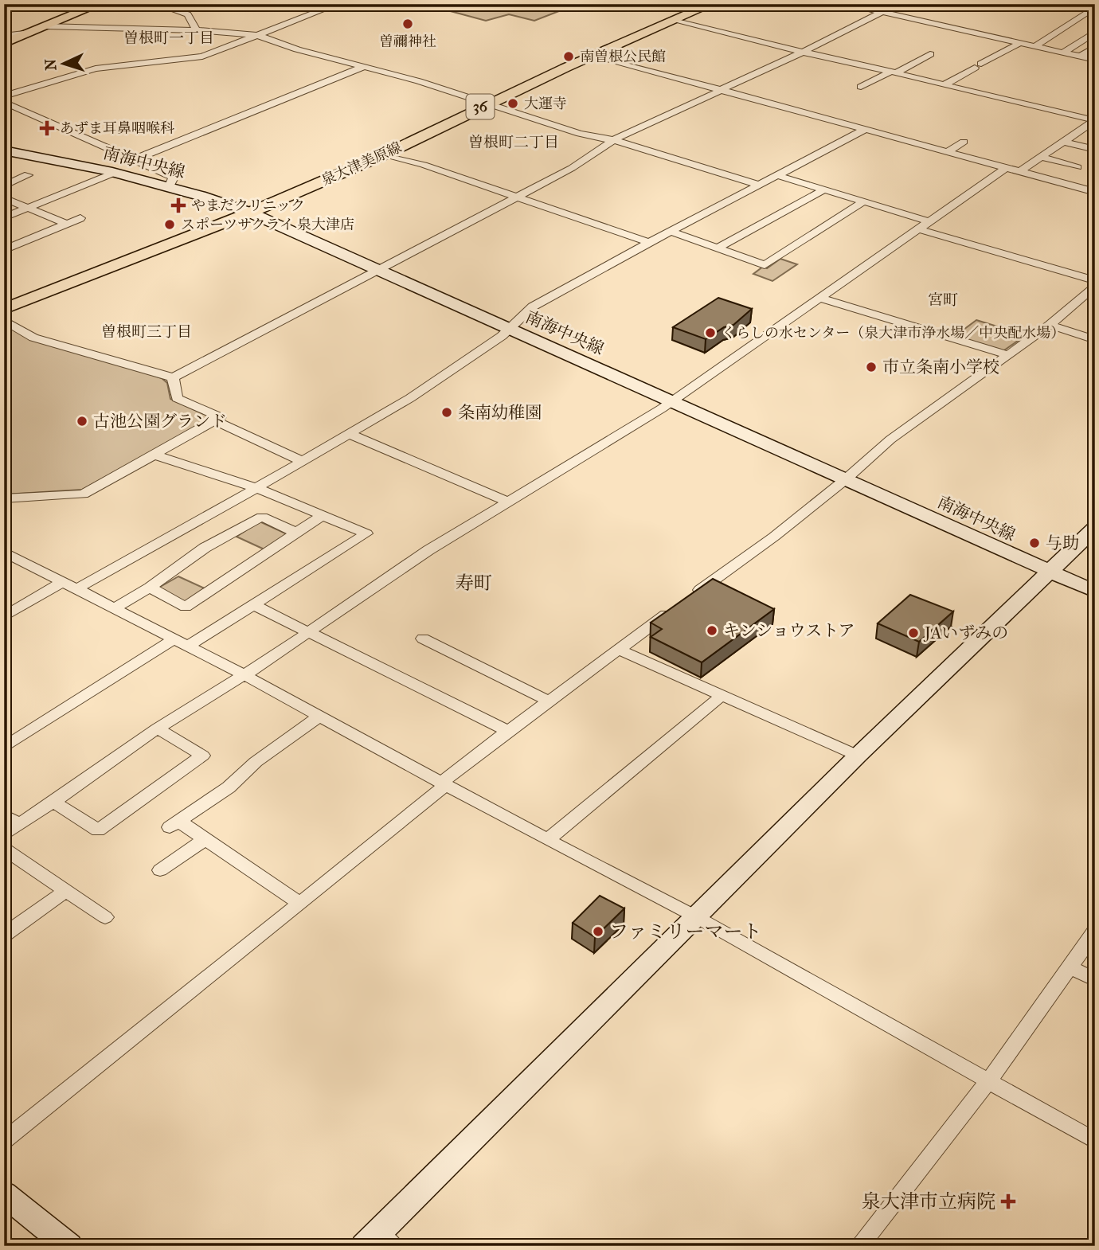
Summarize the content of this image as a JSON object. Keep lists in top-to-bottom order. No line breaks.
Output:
{"streets":{"main road":["36","泉大津美原線"],"street":["南海中央線"]},"crossings":[["南海中央線","泉大津美原線"]],"districts":["曽根町一丁目","曽根町二丁目","宮町","曽根町三丁目","寿町"],"places":{"other":["曽禰神社","南曽根公民館","大運寺","スポーツサクライ 泉大津店","くらしの水センター（泉大津市浄水場／中央配水場）","市立条南小学校","条南幼稚園","古池公園グランド","与助","キンショウストア","JAいずみの","ファミリーマート"],"health":["あずま耳鼻咽喉科","やまだクリニック","泉大津市立病院"]},"north":"left"}
